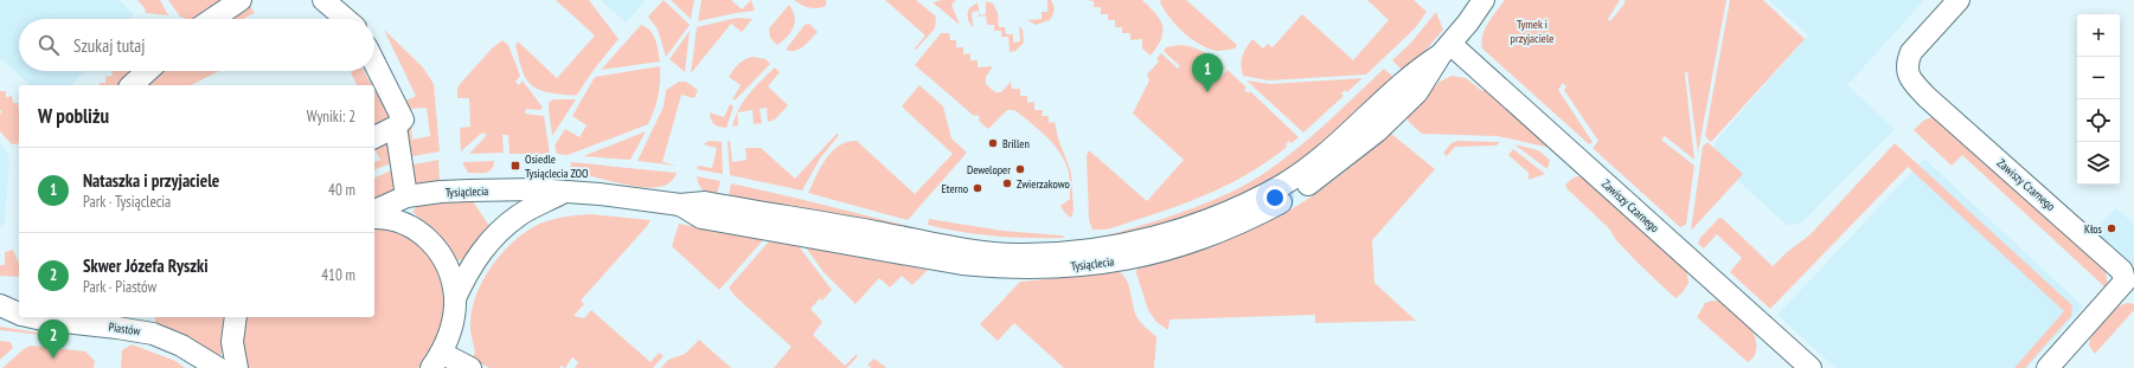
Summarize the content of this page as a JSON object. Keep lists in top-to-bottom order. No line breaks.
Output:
{"streets":{"street":["Zawiszy Czarnego","Tysiąclecia","Piastów"]},"crossings":[["Zawiszy Czarnego","Tysiąclecia"]],"parks":["Tymek i przyjaciele"],"places":{"other":["Brillen","Deweloper","Zwierzakowo","Eterno","Kłos"],"transit":["Osiedle Tysiąclecia ZOO"]},"page":{"map_buttons":["+","−"],"search":"Szukaj tutaj","pins":["1","2"],"heading":["W pobliżu","Wyniki: 2"],"list":[{"mark":"1","name":"Nataszka i przyjaciele","note":"Park · Tysiąclecia","value":"40 m"},{"mark":"2","name":"Skwer Józefa Ryszki","note":"Park · Piastów","value":"410 m"}]}}
